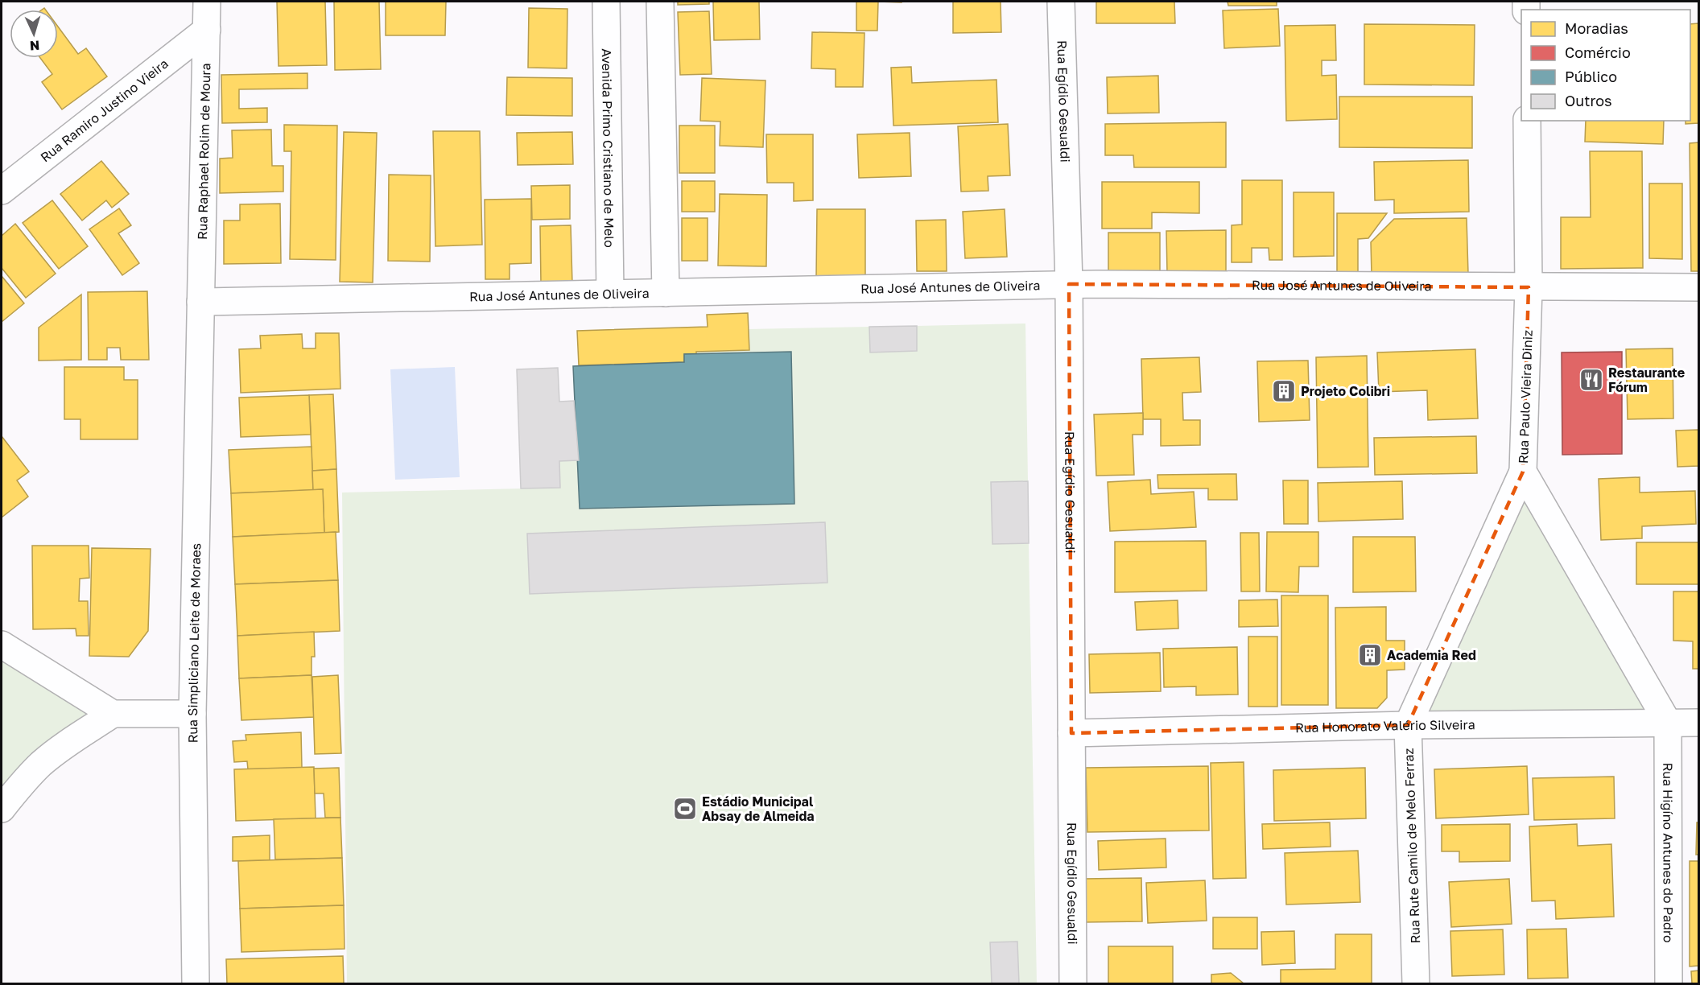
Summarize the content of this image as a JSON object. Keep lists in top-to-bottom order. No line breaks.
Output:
{"streets":{"street":["Rua Egídio Gesualdi","Rua Ramiro Justino Vieira","Avenida Primo Cristiano de Melo","Rua Raphael Rolim de Moura","Rua José Antunes de Oliveira","Rua Paulo Vieira Diniz","Rua Simpliciano Leite de Moraes","Rua Honorato Valério Silveira","Rua Rute Camilo de Melo Ferraz","Rua Higíno Antunes do Padro"]},"crossings":[["Rua Egídio Gesualdi","Rua José Antunes de Oliveira"],["Rua Egídio Gesualdi","Rua Honorato Valério Silveira"],["Rua Ramiro Justino Vieira","Rua Raphael Rolim de Moura"],["Avenida Primo Cristiano de Melo","Rua José Antunes de Oliveira"],["Rua Raphael Rolim de Moura","Rua José Antunes de Oliveira"],["Rua Raphael Rolim de Moura","Rua Simpliciano Leite de Moraes"],["Rua José Antunes de Oliveira","Rua Paulo Vieira Diniz"],["Rua José Antunes de Oliveira","Rua Simpliciano Leite de Moraes"],["Rua Paulo Vieira Diniz","Rua Honorato Valério Silveira"],["Rua Paulo Vieira Diniz","Rua Rute Camilo de Melo Ferraz"],["Rua Paulo Vieira Diniz","Rua Higíno Antunes do Padro"],["Rua Honorato Valério Silveira","Rua Rute Camilo de Melo Ferraz"],["Rua Honorato Valério Silveira","Rua Higíno Antunes do Padro"]],"places":{"restaurant":["Restaurante Fórum"],"building":["Projeto Colibri","Academia Red"],"sports":["Estádio Municipal Absay de Almeida"]},"legend":["Moradias","Comércio","Público","Outros"],"north":"bottom"}
